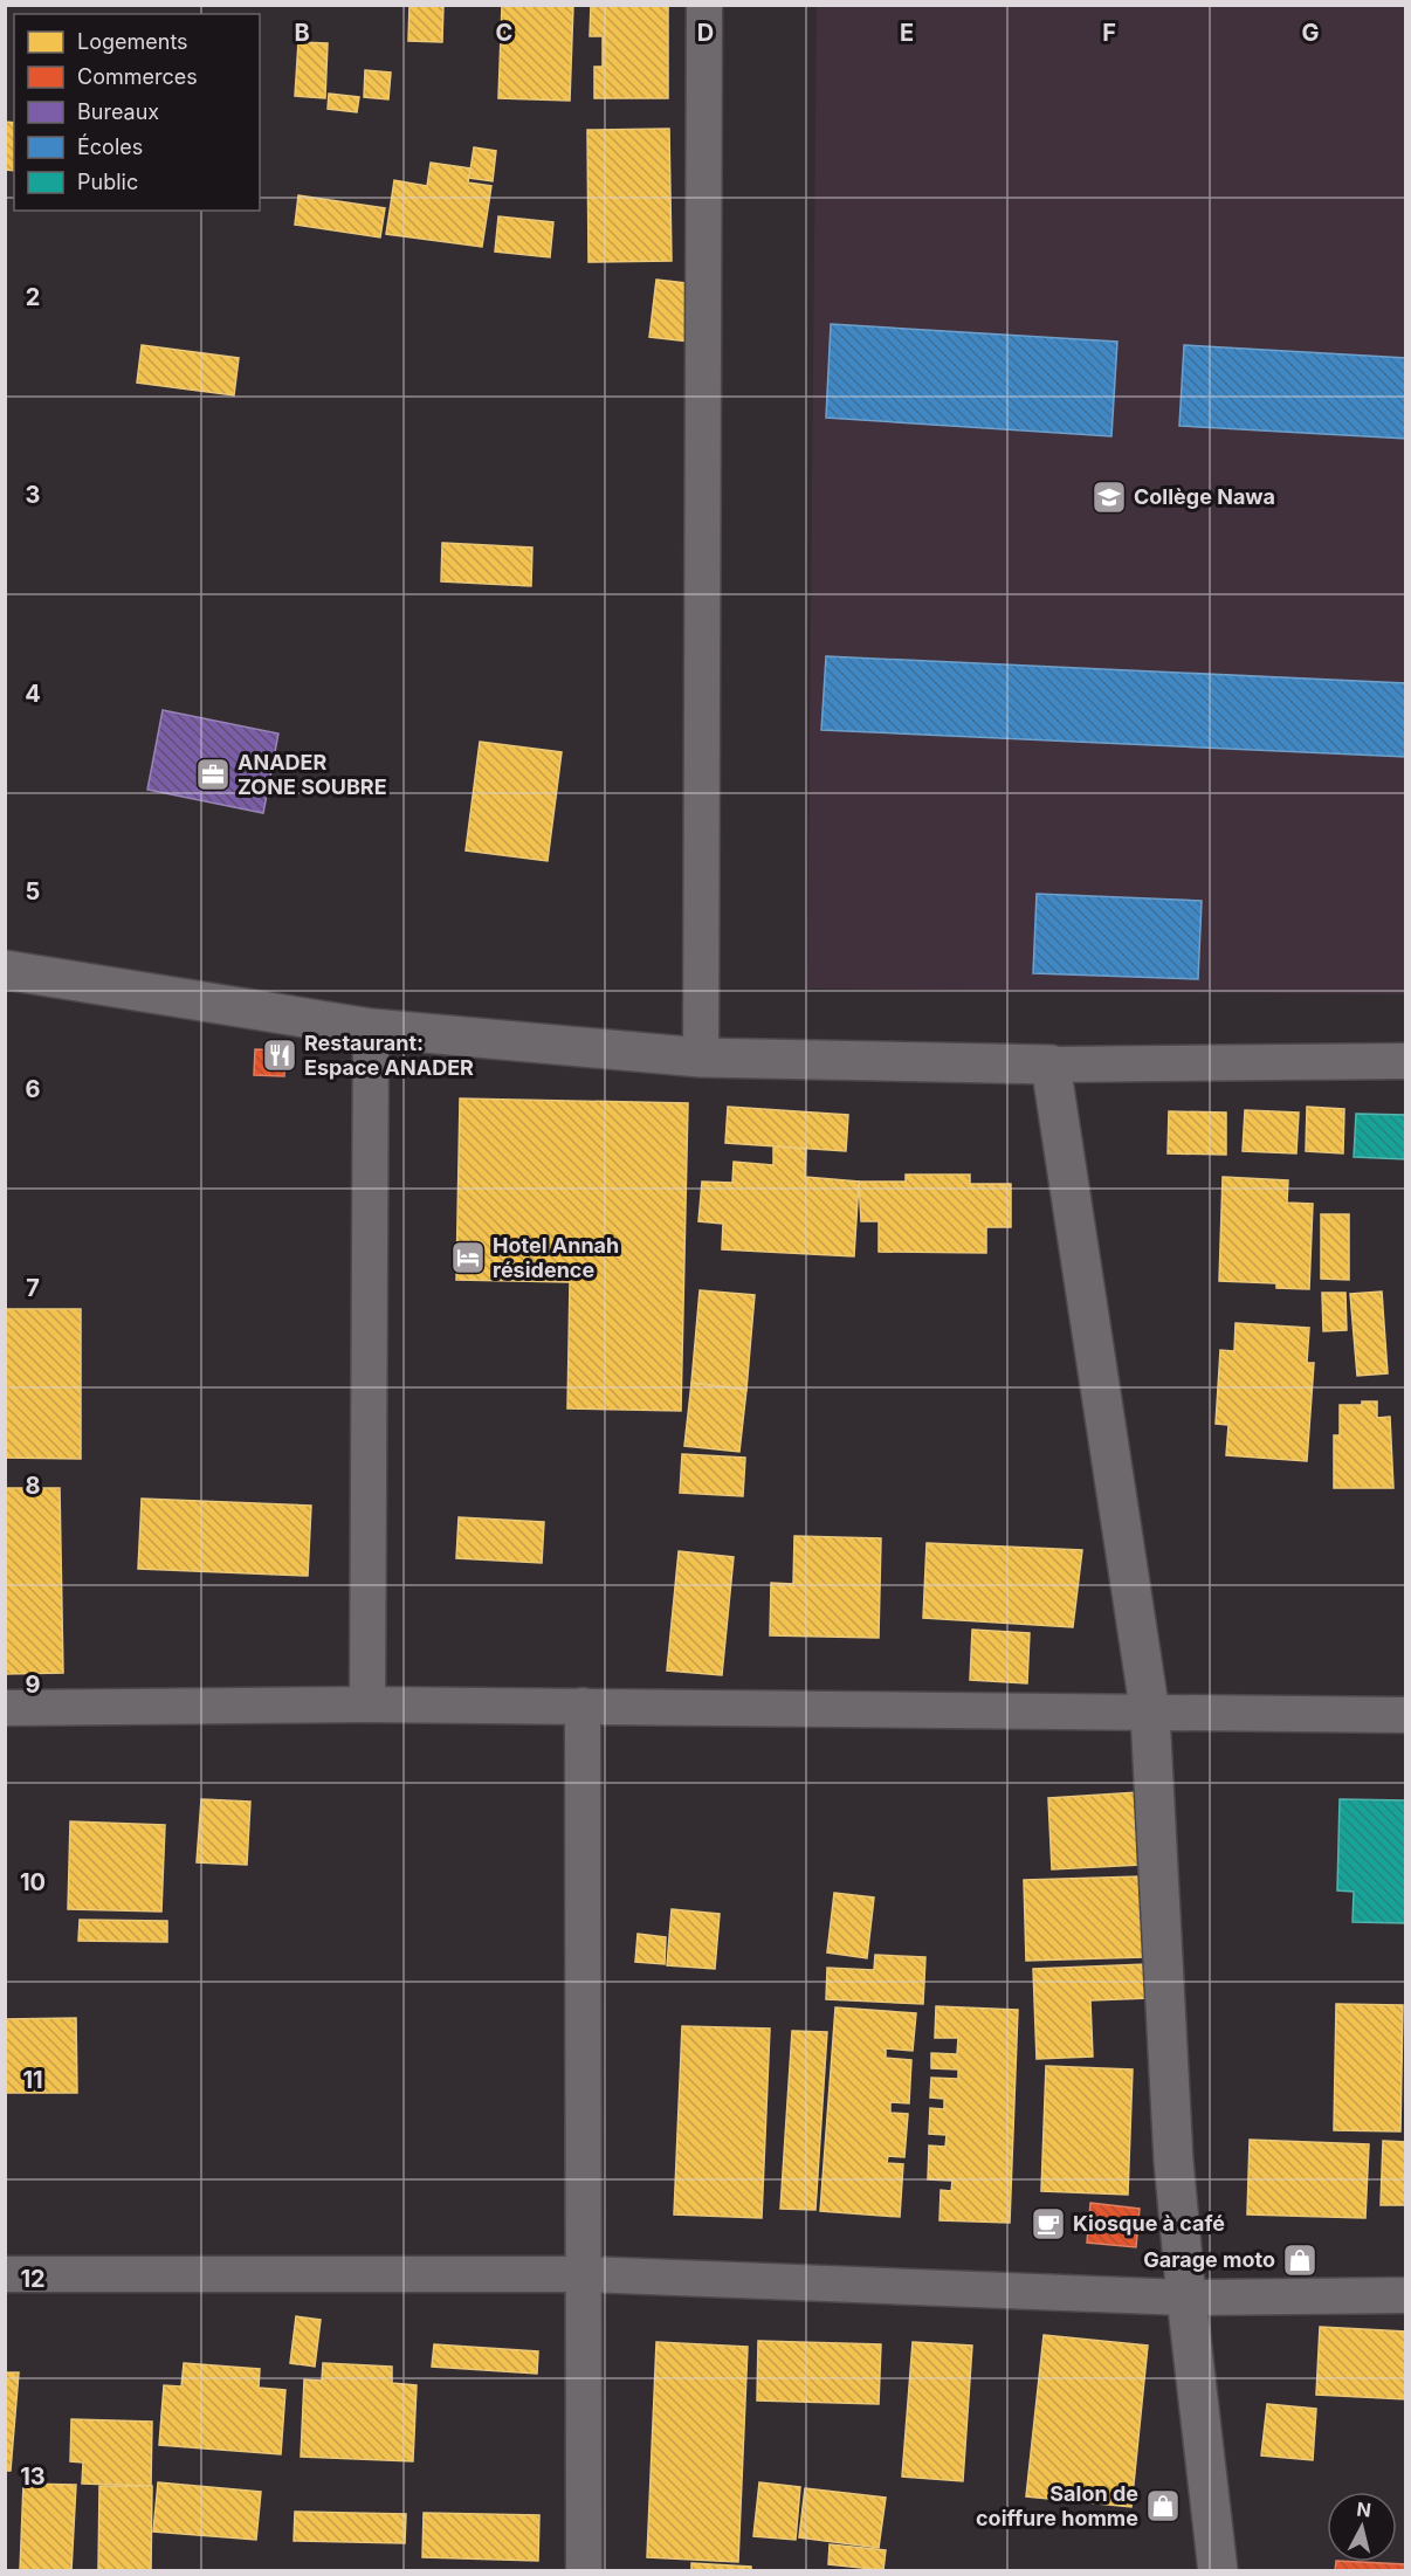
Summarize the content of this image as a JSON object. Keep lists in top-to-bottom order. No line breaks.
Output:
{"places":{"school or university":["Collège Nawa"],"office":["ANADER ZONE SOUBRE"],"restaurant":["Restaurant: Espace ANADER"],"hotel":["Hotel Annah résidence"],"cafe":["Kiosque à café"],"shop":["Garage moto","Salon de coiffure homme"]},"legend":["Logements","Commerces","Bureaux","Écoles","Public"],"north":"top","grid":{"columns":["B","C","D","E","F","G"],"rows":["2","3","4","5","6","7","8","9","10","11","12","13"]}}
